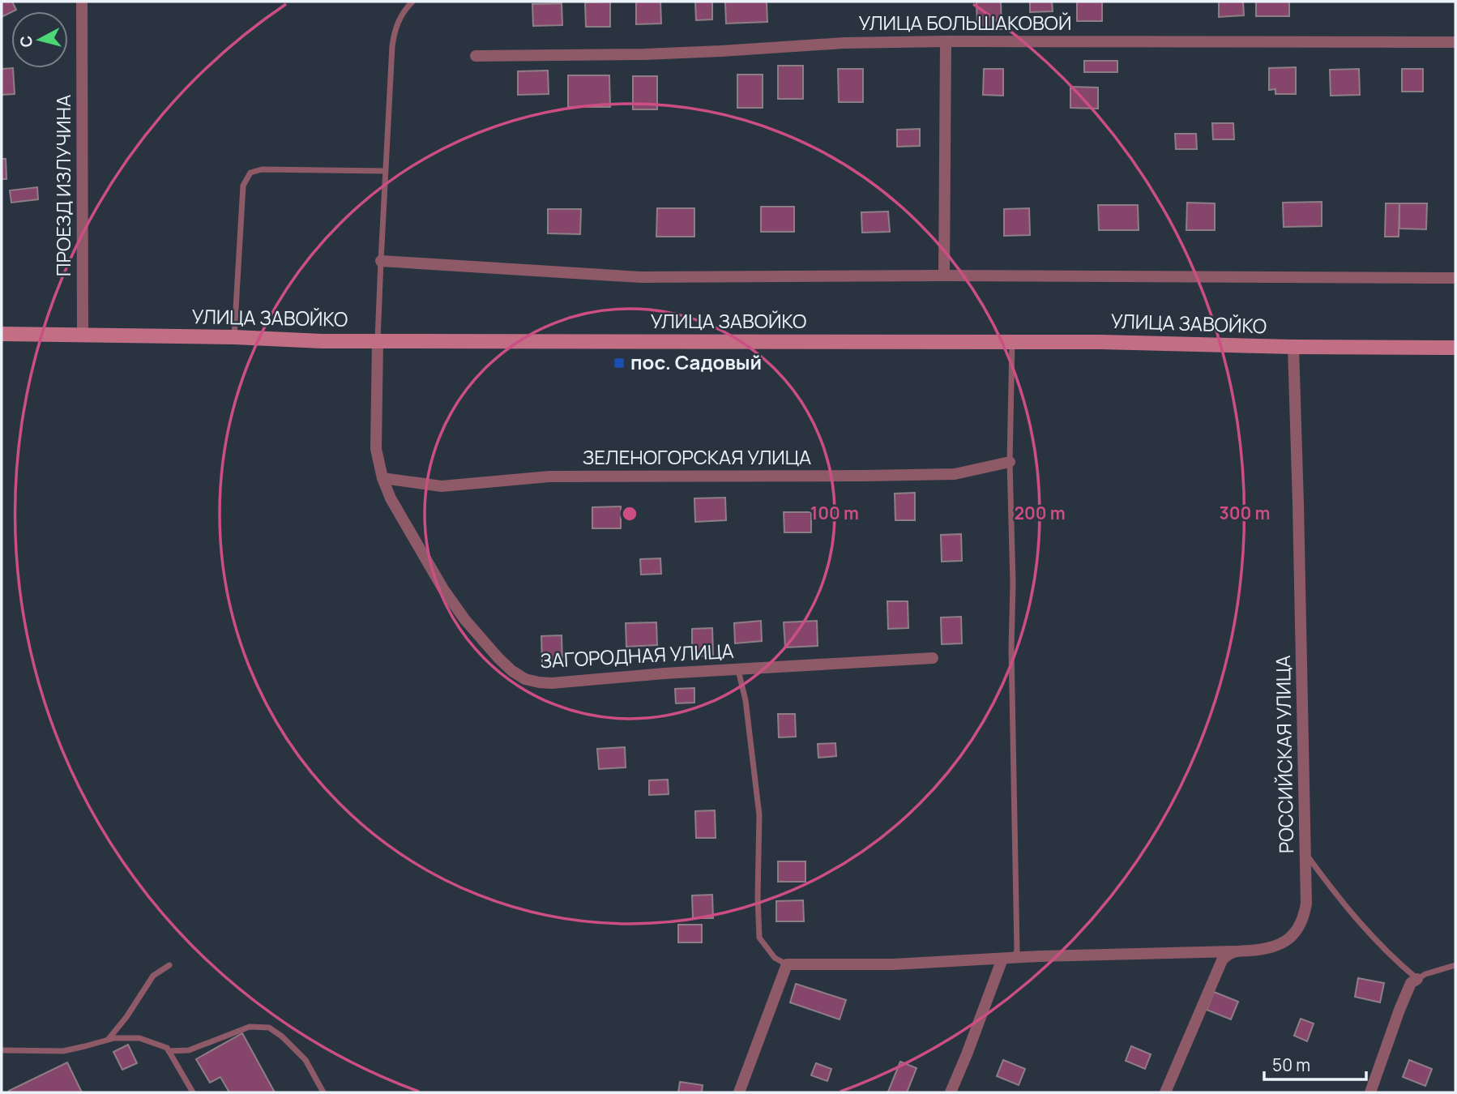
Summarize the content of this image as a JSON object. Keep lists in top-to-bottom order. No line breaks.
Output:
{"streets":{"main road":["УЛИЦА ЗАВОЙКО"],"street":["УЛИЦА БОЛЬШАКОВОЙ","ПРОЕЗД ИЗЛУЧИНА","ЗЕЛЕНОГОРСКАЯ УЛИЦА","ЗАГОРОДНАЯ УЛИЦА","РОССИЙСКАЯ УЛИЦА"]},"crossings":[["ПРОЕЗД ИЗЛУЧИНА","УЛИЦА ЗАВОЙКО"],["УЛИЦА ЗАВОЙКО","ЗАГОРОДНАЯ УЛИЦА"],["УЛИЦА ЗАВОЙКО","РОССИЙСКАЯ УЛИЦА"],["ЗЕЛЕНОГОРСКАЯ УЛИЦА","ЗАГОРОДНАЯ УЛИЦА"]],"places":{"transit":["пос. Садовый"]},"scale_bar":"50 m","north":"left","rings":["100 m","200 m","300 m"]}
